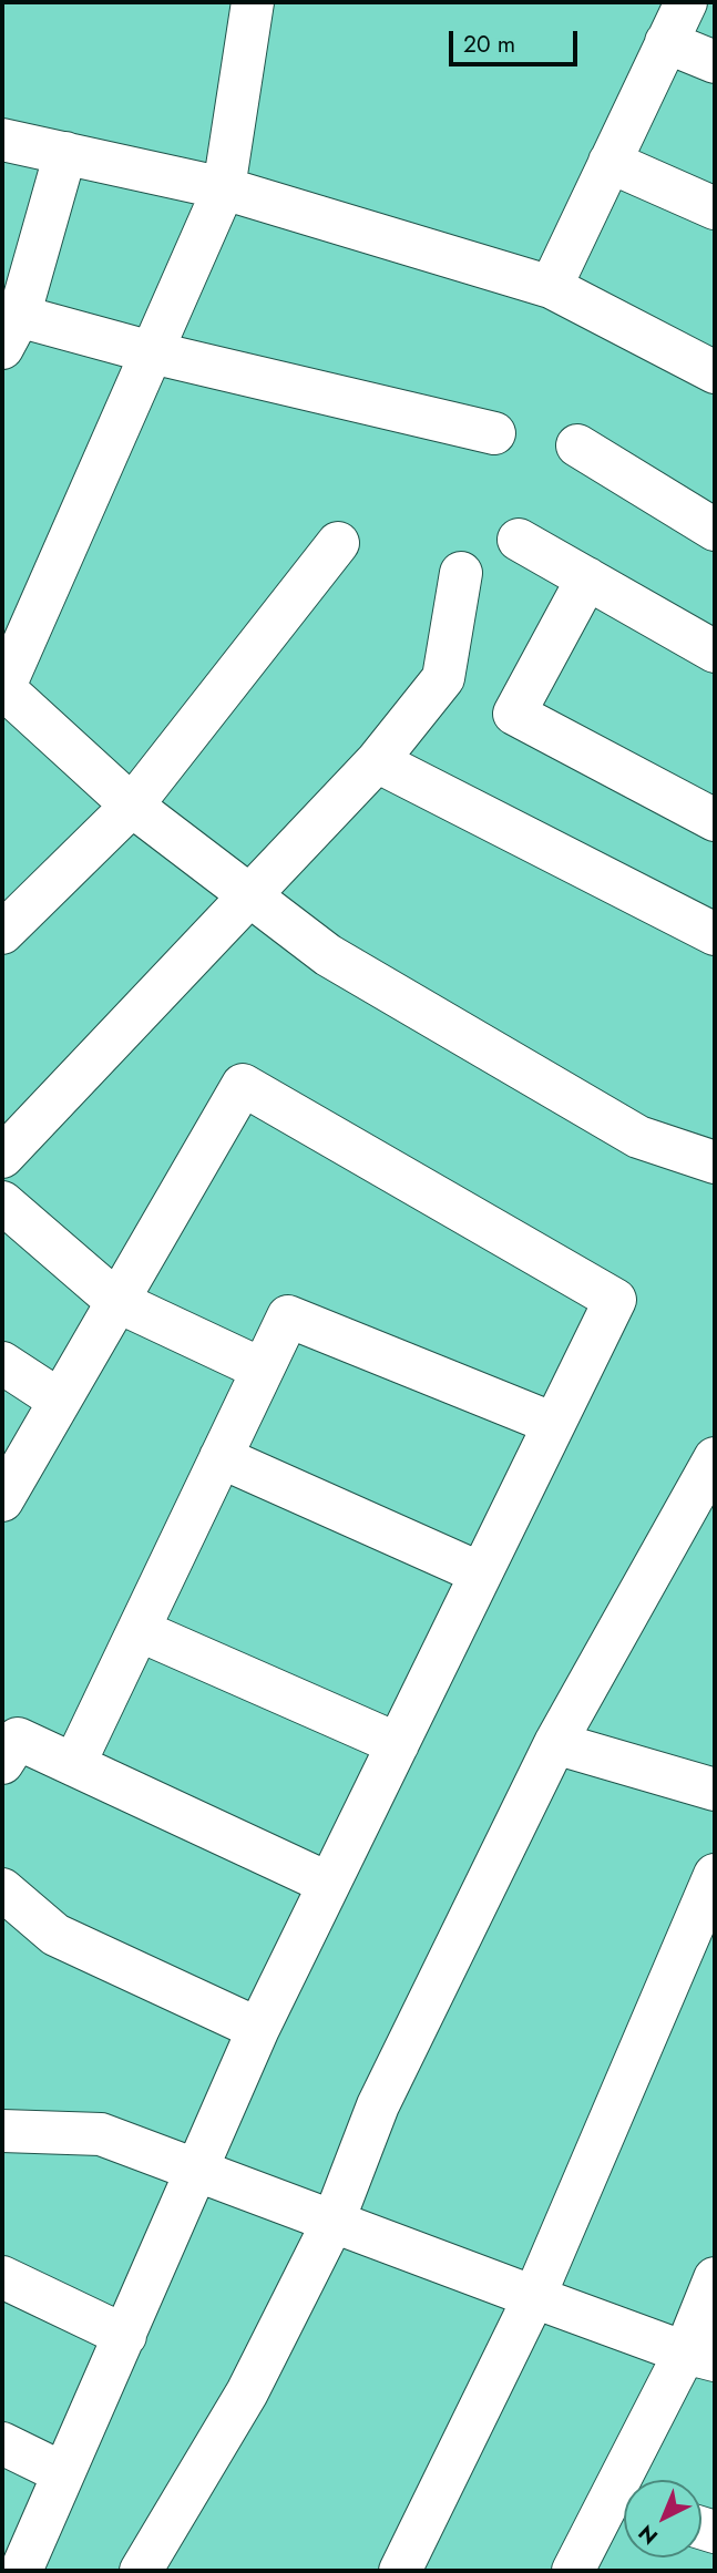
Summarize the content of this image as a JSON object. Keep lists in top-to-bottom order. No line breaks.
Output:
{"scale_bar":"20 m","north":"bottom left"}
